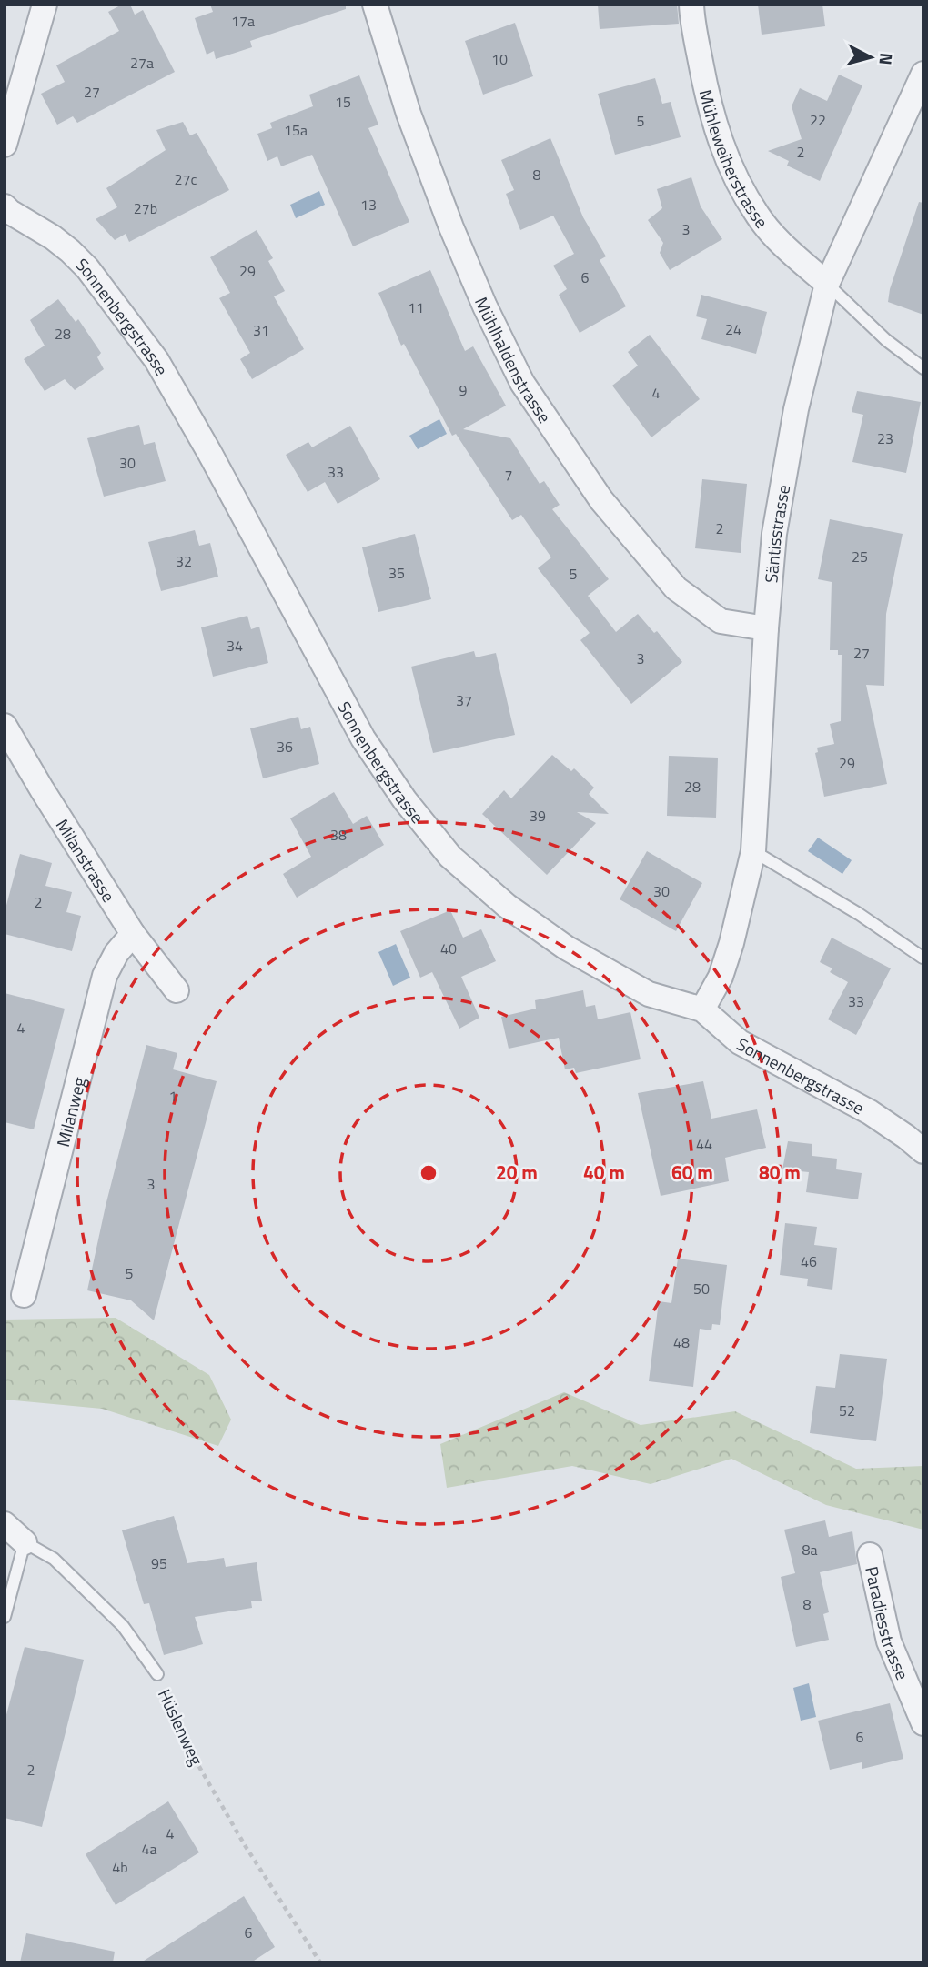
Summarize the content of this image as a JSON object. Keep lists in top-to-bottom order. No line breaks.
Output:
{"streets":{"street":["Mühleweiherstrasse","Sonnenbergstrasse","Mühlhaldenstrasse","Säntisstrasse","Milanstrasse","Milanweg","Paradiesstrasse","Hüslenweg"]},"crossings":[["Mühleweiherstrasse","Säntisstrasse"],["Sonnenbergstrasse","Säntisstrasse"],["Mühlhaldenstrasse","Säntisstrasse"],["Milanstrasse","Milanweg"]],"house_numbers":["17a","10","27a","27","15","22","5","15a","2","8","27c","13","27b","3","29","6","11","24","31","28","9","4","23","30","33","7","2","25","32","35","5","34","27","3","37","36","29","28","39","38","30","2","40","33","4","1","44","3","46","5","50","48","52","8a","95","8","6","2","4","4a","4b","6"],"north":"right","rings":["20 m","40 m","60 m","80 m"]}
